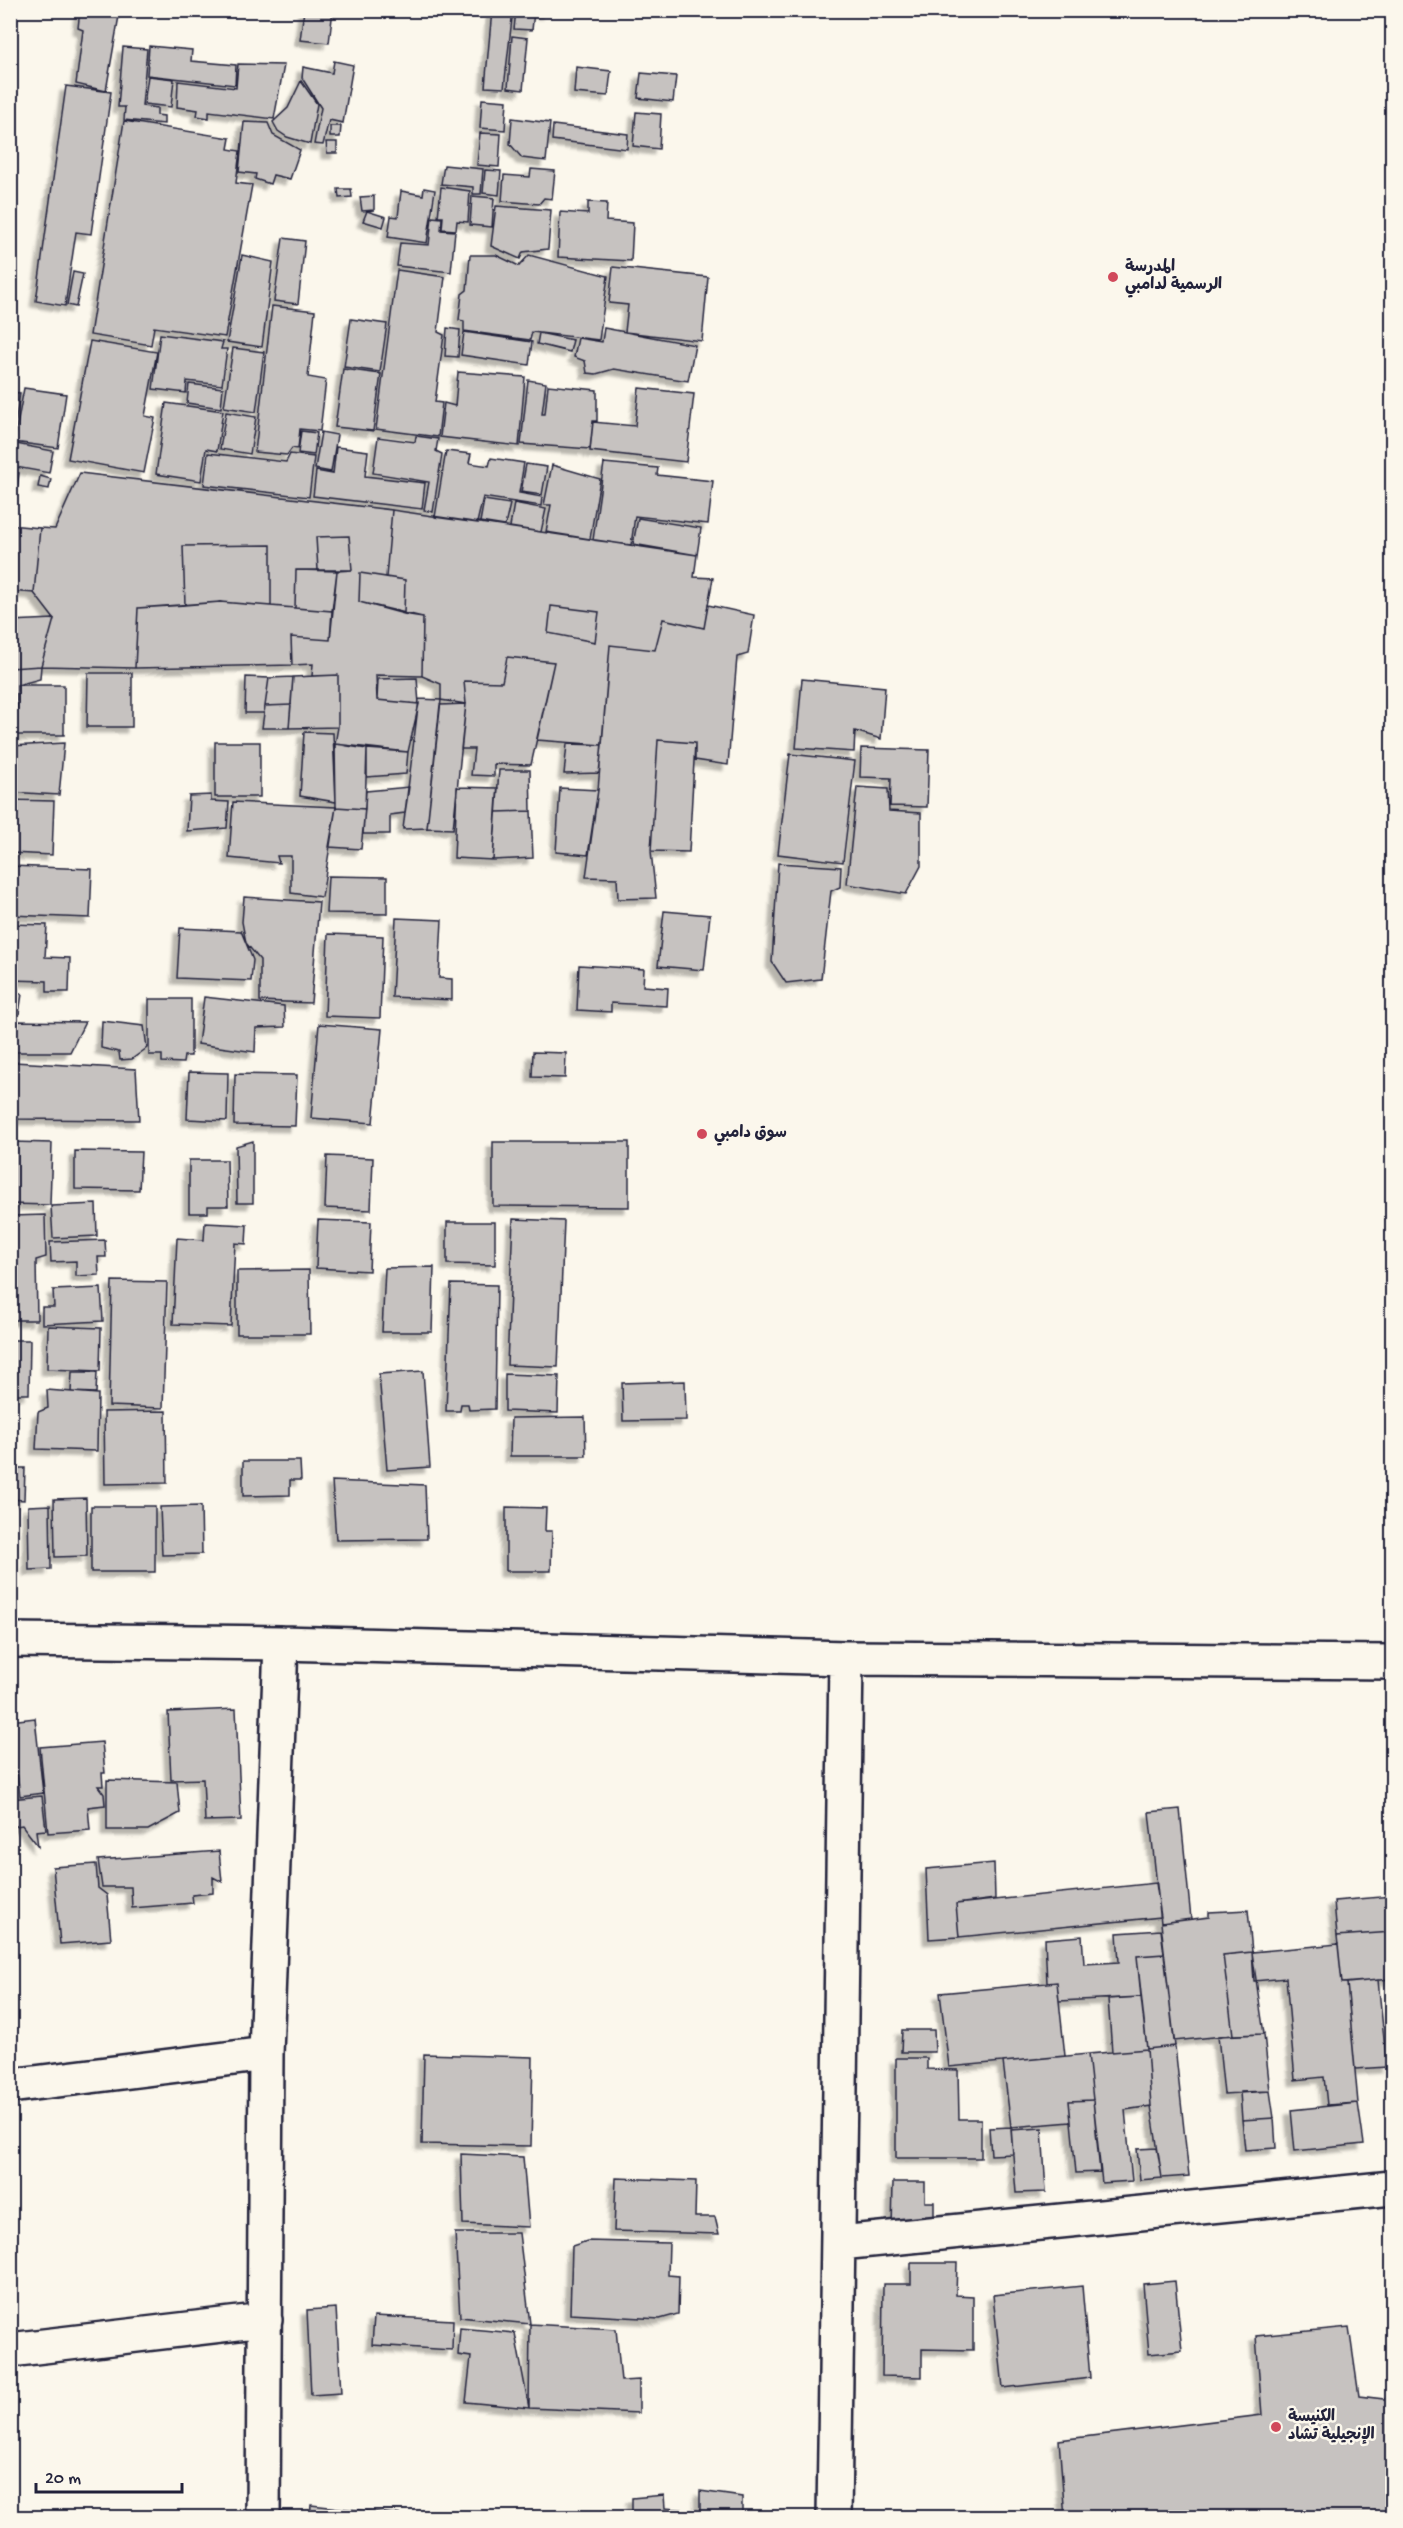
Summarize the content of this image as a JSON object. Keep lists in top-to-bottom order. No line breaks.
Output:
{"places":["المدرسة الرسمية لدامبي","سوق دامبي","الكنيسة الإنجيلية تشاد"],"scale_bar":"20 m"}
